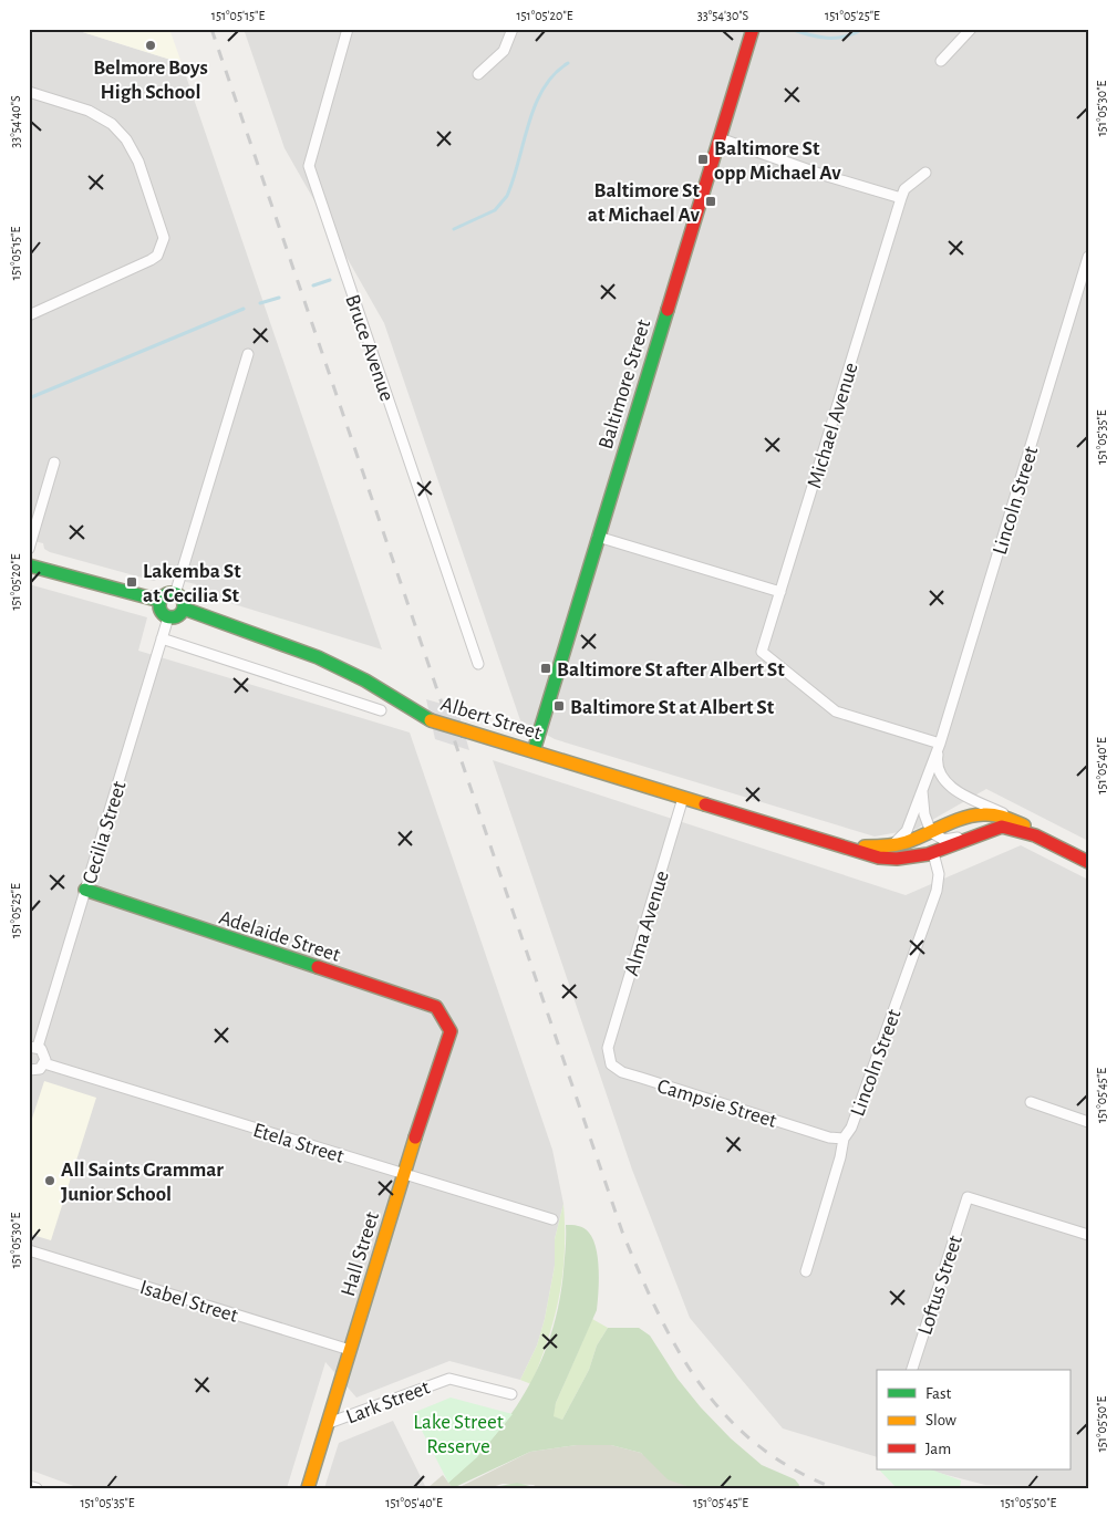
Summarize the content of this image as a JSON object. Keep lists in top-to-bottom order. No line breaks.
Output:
{"streets":{"street":["Bruce Avenue","Baltimore Street","Michael Avenue","Lincoln Street","Albert Street","Cecilia Street","Alma Avenue","Adelaide Street","Campsie Street","Etela Street","Hall Street","Loftus Street","Isabel Street","Lark Street"]},"crossings":[["Baltimore Street","Albert Street"],["Michael Avenue","Lincoln Street"],["Lincoln Street","Albert Street"],["Lincoln Street","Campsie Street"],["Albert Street","Cecilia Street"],["Albert Street","Alma Avenue"],["Cecilia Street","Adelaide Street"],["Alma Avenue","Campsie Street"],["Adelaide Street","Hall Street"],["Etela Street","Hall Street"],["Hall Street","Isabel Street"],["Hall Street","Lark Street"]],"parks":["Lake Street Reserve"],"places":{"other":["Belmore Boys High School","All Saints Grammar Junior School"],"transit":["Baltimore St opp Michael Av","Baltimore St at Michael Av","Lakemba St at Cecilia St","Baltimore St after Albert St","Baltimore St at Albert St"]},"legend":["Fast","Slow","Jam"],"coordinates":["151°05'15\"E","151°05'20\"E","33°54'30\"S","151°05'25\"E","151°05'30\"E","33°54'40\"S","151°05'35\"E","151°05'40\"E","151°05'45\"E","151°05'50\"E"]}
